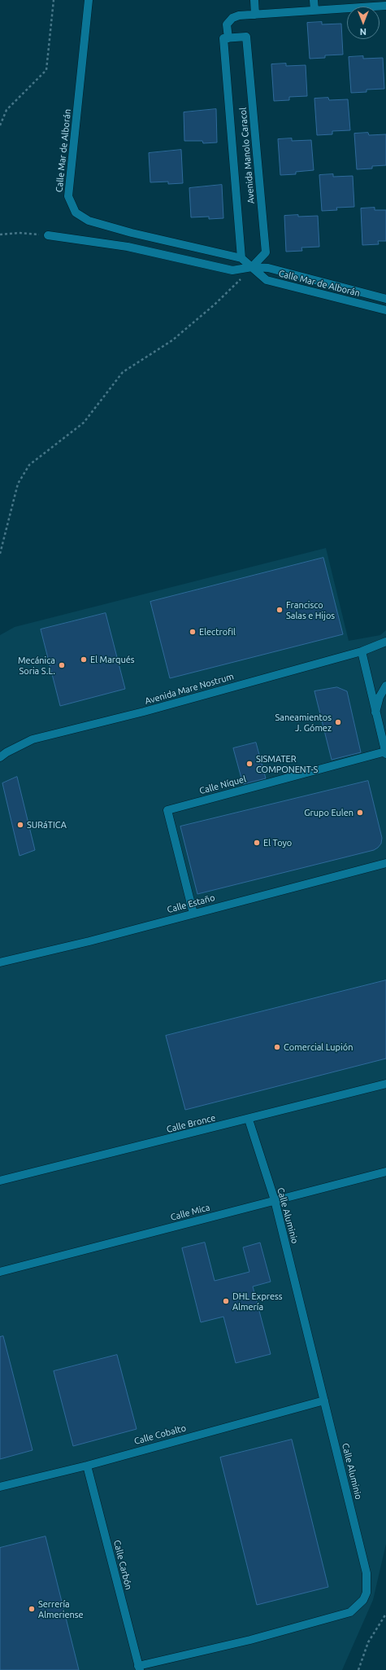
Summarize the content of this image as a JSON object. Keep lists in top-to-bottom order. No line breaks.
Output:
{"streets":{"street":["Calle Mar de Alborán","Avenida Manolo Caracol","Avenida Mare Nostrum","Calle Níquel","Calle Estaño","Calle Bronce","Calle Mica","Calle Aluminio","Calle Cobalto","Calle Carbón"]},"crossings":[["Calle Mar de Alborán","Avenida Manolo Caracol"],["Calle Níquel","Calle Estaño"],["Calle Bronce","Calle Aluminio"],["Calle Mica","Calle Aluminio"],["Calle Aluminio","Calle Cobalto"],["Calle Aluminio","Calle Carbón"],["Calle Cobalto","Calle Carbón"]],"places":["Francisco Salas e Hijos","Electrofil","El Marqués","Mecánica Soria S.L.","Saneamientos J. Gómez","SISMATER COMPONENT-S","Grupo Eulen","SURáTICA","El Toyo","Comercial Lupión","DHL Express Almería","Serrería Almeriense"],"north":"bottom"}
